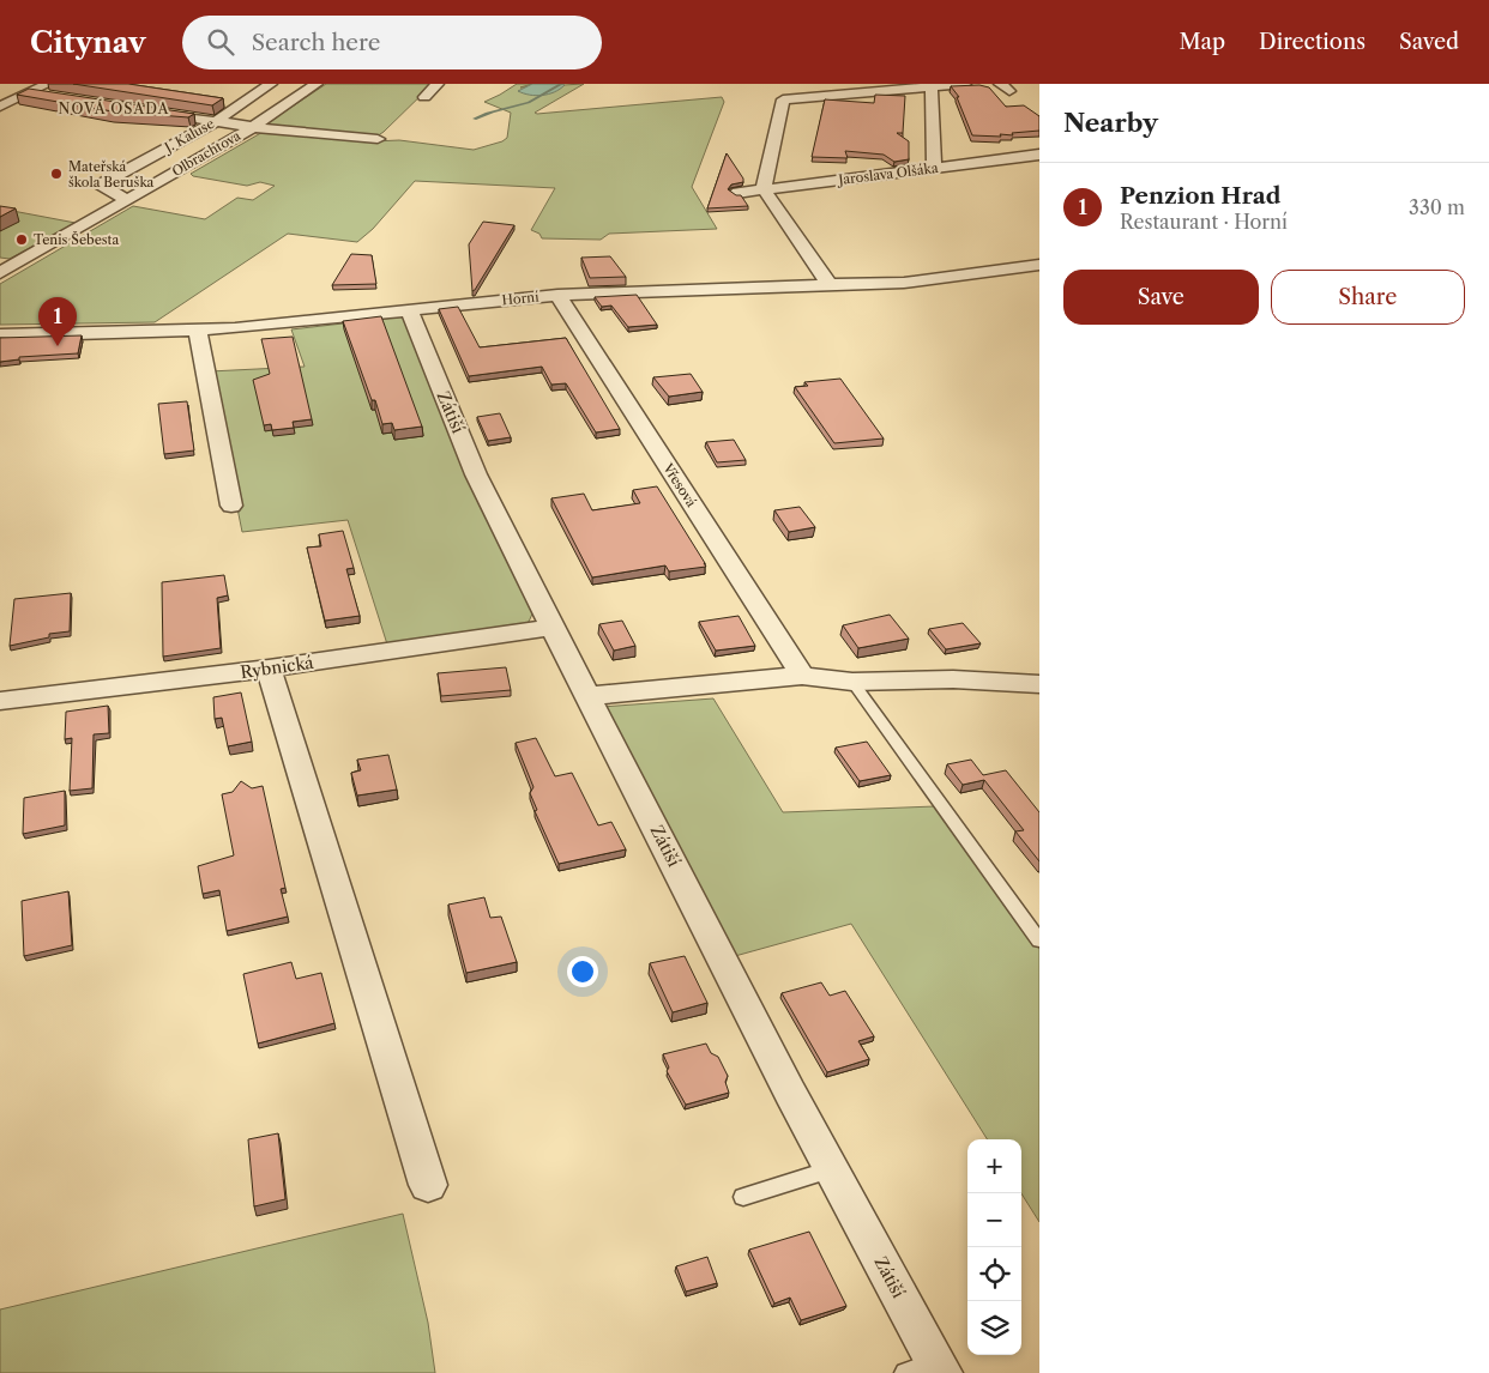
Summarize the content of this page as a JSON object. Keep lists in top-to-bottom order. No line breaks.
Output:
{"streets":{"street":["J. Kaluse","Olbrachtova","Jaroslava Olšáka","Horní","Zátiší","Vřesová","Rybnická"]},"crossings":[["J. Kaluse","Olbrachtova"],["Horní","Zátiší"],["Horní","Vřesová"],["Zátiší","Rybnická"]],"districts":["NOVÁ OSADA"],"places":["Mateřská škola Beruška","Tenis Šebesta"],"page":{"header":"Citynav","search":"Search here","nav":["Map","Directions","Saved"],"heading":"Nearby","list":[{"mark":"1","name":"Penzion Hrad","note":"Restaurant · Horní","value":"330 m"}],"buttons":["Save","Share"],"pins":"1","map_buttons":["+","−"]}}
